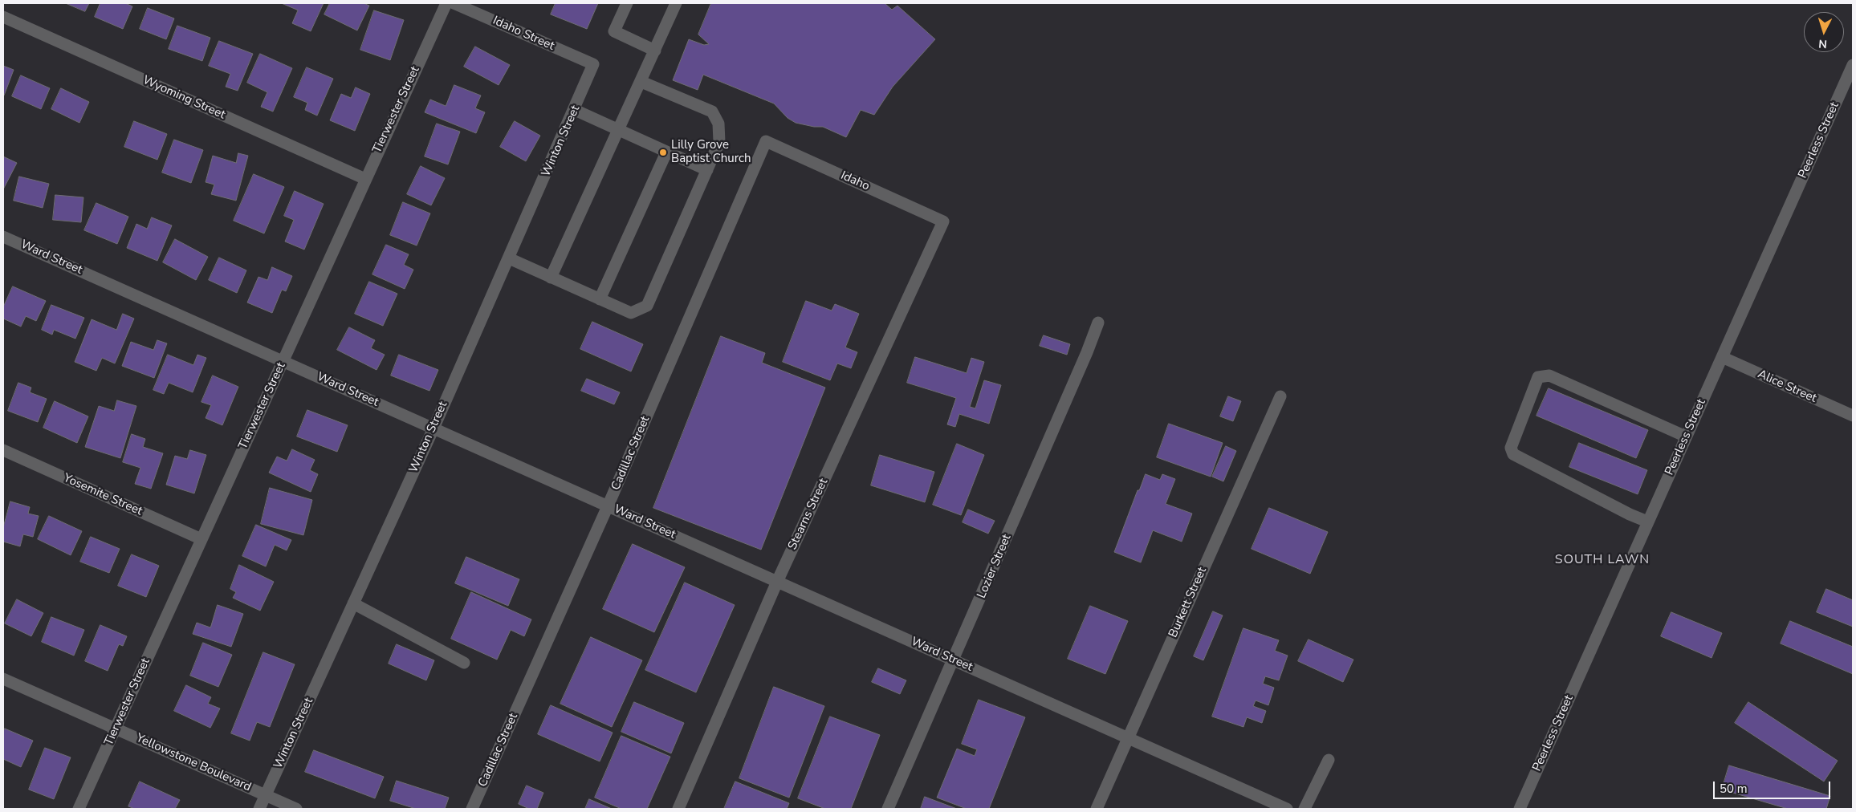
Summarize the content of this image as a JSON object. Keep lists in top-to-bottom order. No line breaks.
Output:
{"streets":{"street":["Idaho Street","Wyoming Street","Tierwester Street","Peerless Street","Winton Street","Idaho","Ward Street","Alice Street","Cadillac Street","Yosemite Street","Stearns Street","Lozier Street","Burkett Street","Yellowstone Boulevard"]},"crossings":[["Idaho Street","Winton Street"],["Wyoming Street","Tierwester Street"],["Tierwester Street","Ward Street"],["Tierwester Street","Yosemite Street"],["Tierwester Street","Yellowstone Boulevard"],["Peerless Street","Alice Street"],["Winton Street","Ward Street"],["Winton Street","Yellowstone Boulevard"],["Idaho","Cadillac Street"],["Idaho","Stearns Street"],["Ward Street","Cadillac Street"],["Ward Street","Stearns Street"],["Ward Street","Lozier Street"],["Ward Street","Burkett Street"]],"districts":["SOUTH LAWN"],"places":["Lilly Grove Baptist Church"],"scale_bar":"50 m","north":"bottom"}
